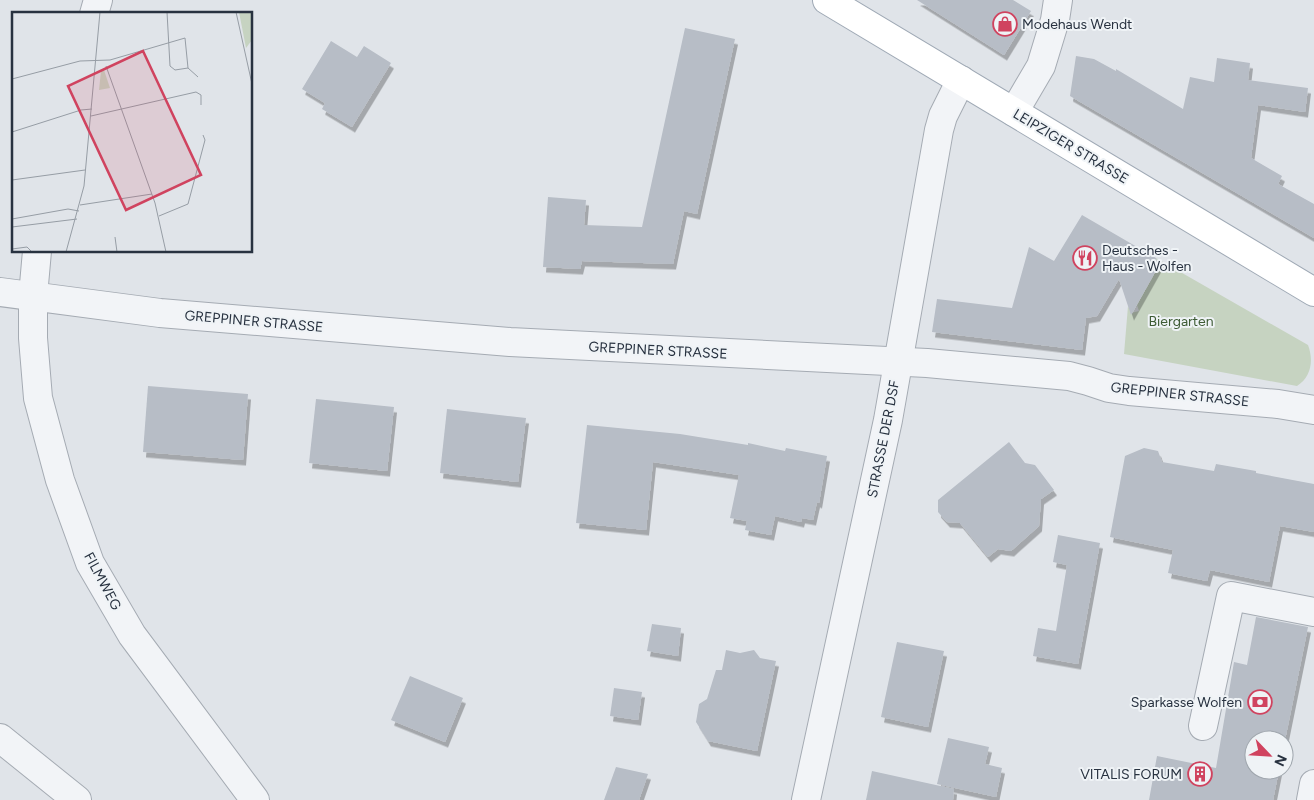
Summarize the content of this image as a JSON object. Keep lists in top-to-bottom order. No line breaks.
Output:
{"streets":{"main road":["LEIPZIGER STRASSE"],"street":["GREPPINER STRASSE","STRASSE DER DSF","FILMWEG"]},"crossings":[["LEIPZIGER STRASSE","STRASSE DER DSF"],["GREPPINER STRASSE","STRASSE DER DSF"],["GREPPINER STRASSE","FILMWEG"]],"parks":["Biergarten"],"places":{"shop":["Modehaus Wendt"],"restaurant":["Deutsches - Haus - Wolfen"],"bank":["Sparkasse Wolfen"],"building":["VITALIS FORUM"]},"north":"bottom right"}
